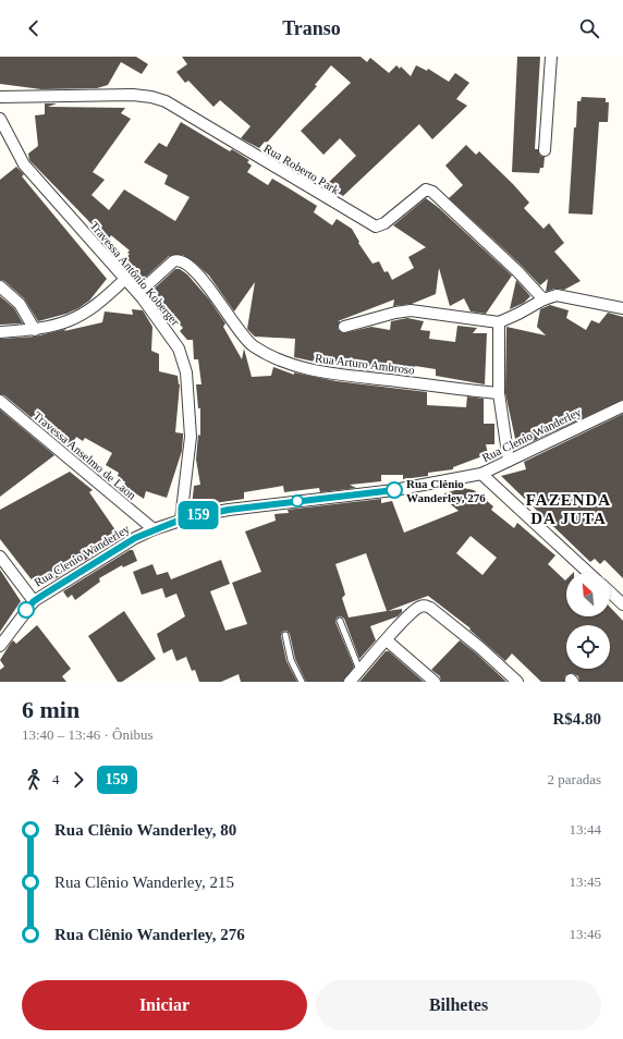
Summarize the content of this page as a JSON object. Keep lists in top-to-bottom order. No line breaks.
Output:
{"streets":{"street":["Rua Roberto Park","Travessa Antônio Koberger","Rua Arturo Ambroso","Rua Clenio Wanderley","Travessa Anselmo de Laon"]},"crossings":[["Travessa Antônio Koberger","Rua Arturo Ambroso"],["Travessa Antônio Koberger","Rua Clenio Wanderley"],["Rua Clenio Wanderley","Travessa Anselmo de Laon"]],"districts":["FAZENDA DA JUTA"],"places":["Rua Clênio Wanderley, 276"],"lines":["bus line 159"],"north":"top left","page":{"header":"Transo","on_map":"159","heading":["6 min","13:40 – 13:46 · Ônibus","R$4.80"],"legs":["4","159","2 paradas"],"list":[{"name":"Rua Clênio Wanderley, 80","value":"13:44"},{"name":"Rua Clênio Wanderley, 215","value":"13:45"},{"name":"Rua Clênio Wanderley, 276","value":"13:46"}],"buttons":["Iniciar","Bilhetes"]}}
